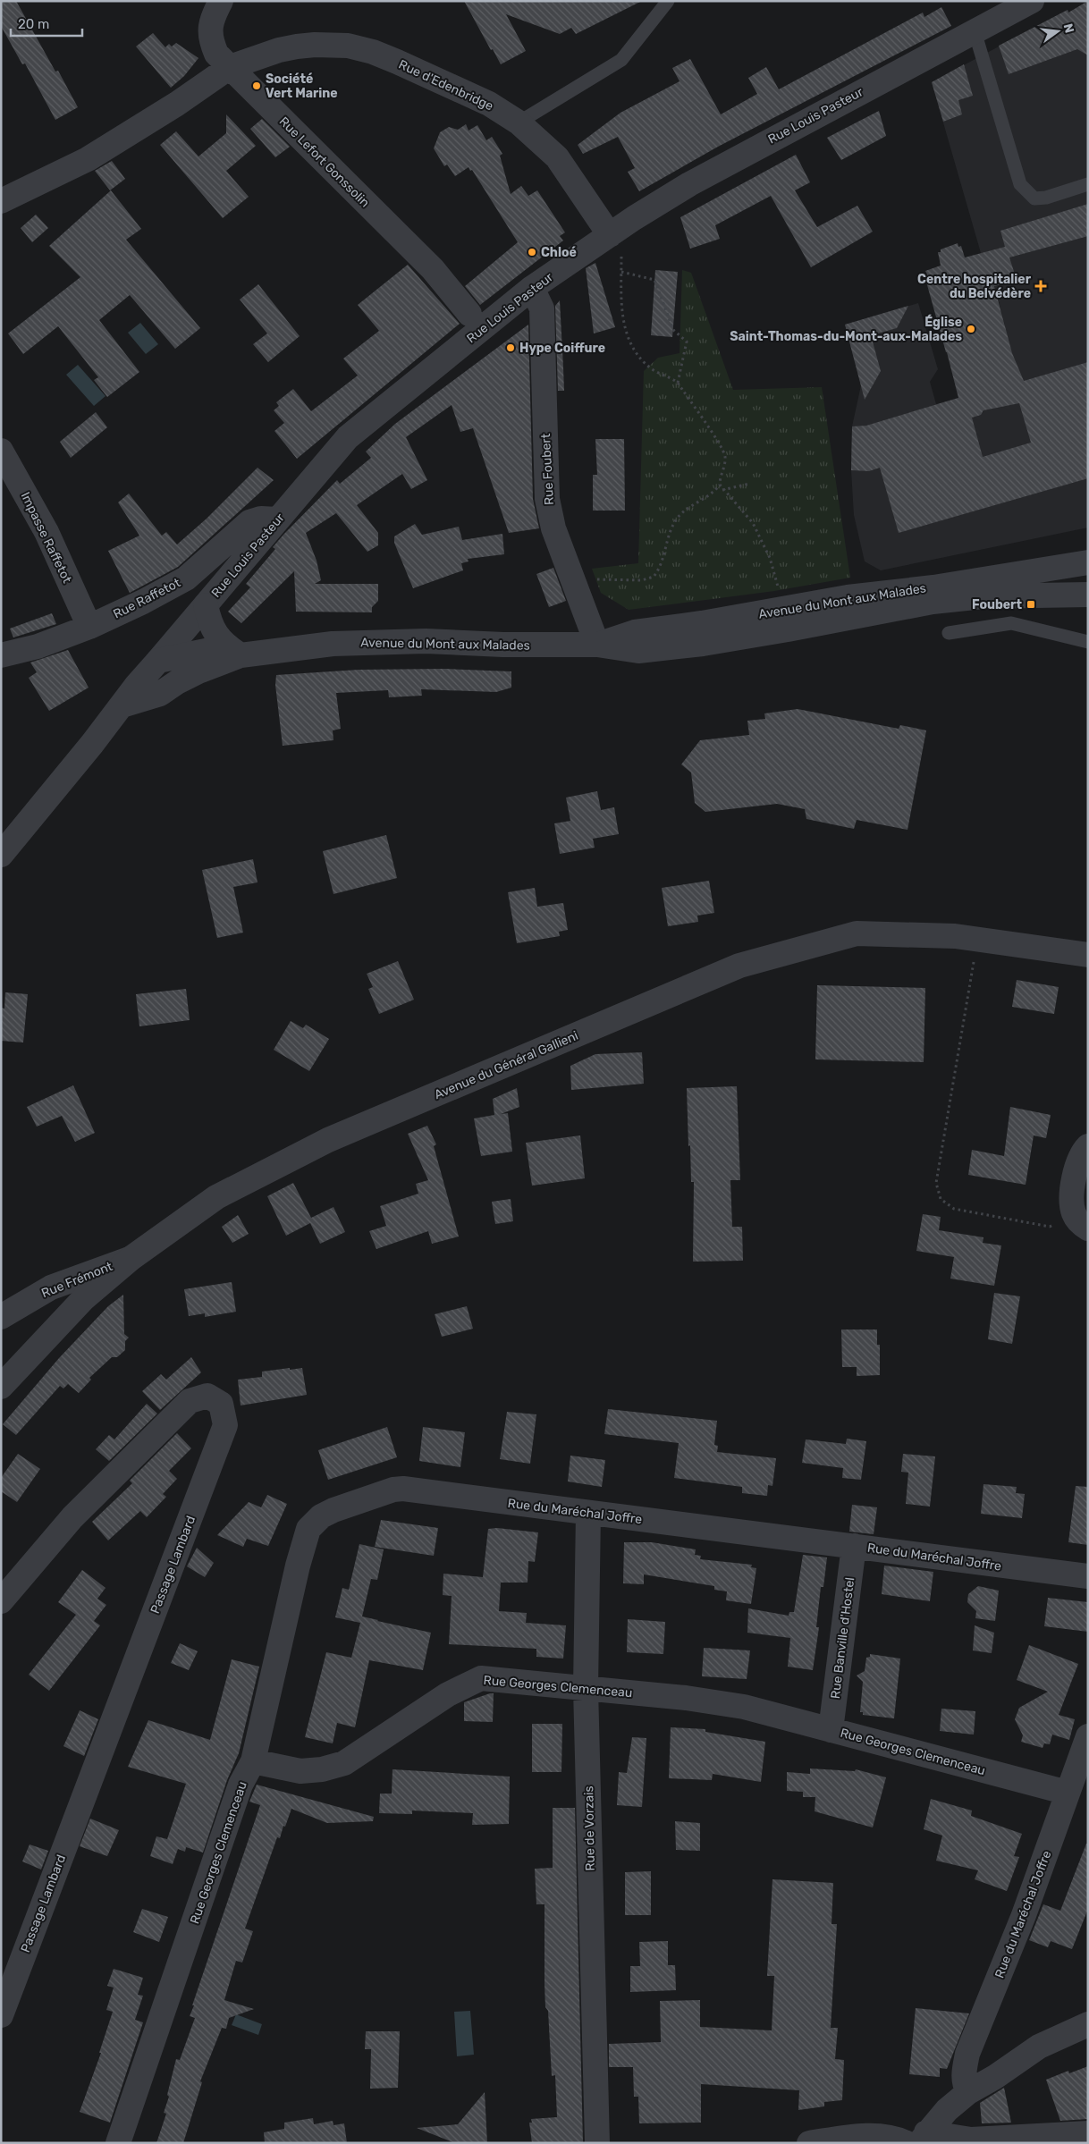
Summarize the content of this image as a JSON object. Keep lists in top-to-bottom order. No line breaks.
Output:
{"streets":{"street":["Rue d'Edenbridge","Rue Louis Pasteur","Rue Lefort Gonssolin","Rue Foubert","Impasse Raffetot","Rue Raffetot","Avenue du Mont aux Malades","Avenue du Général Gallieni","Rue Frémont","Rue du Maréchal Joffre","Passage Lambard","Rue Banville d'Hostel","Rue Georges Clemenceau","Rue de Vorzais"]},"crossings":[["Rue d'Edenbridge","Rue Louis Pasteur"],["Rue d'Edenbridge","Rue Lefort Gonssolin"],["Rue Louis Pasteur","Rue Foubert"],["Rue Louis Pasteur","Rue Raffetot"],["Rue Louis Pasteur","Avenue du Mont aux Malades"],["Rue Foubert","Avenue du Mont aux Malades"],["Impasse Raffetot","Rue Raffetot"],["Avenue du Général Gallieni","Rue Frémont"],["Rue du Maréchal Joffre","Rue Banville d'Hostel"],["Rue du Maréchal Joffre","Rue Georges Clemenceau"],["Rue du Maréchal Joffre","Rue de Vorzais"],["Rue Banville d'Hostel","Rue Georges Clemenceau"],["Rue Georges Clemenceau","Rue de Vorzais"]],"places":{"other":["Société Vert Marine","Chloé","Église Saint-Thomas-du-Mont-aux-Malades","Hype Coiffure"],"health":["Centre hospitalier du Belvédère"],"transit":["Foubert"]},"scale_bar":"20 m","north":"right"}
